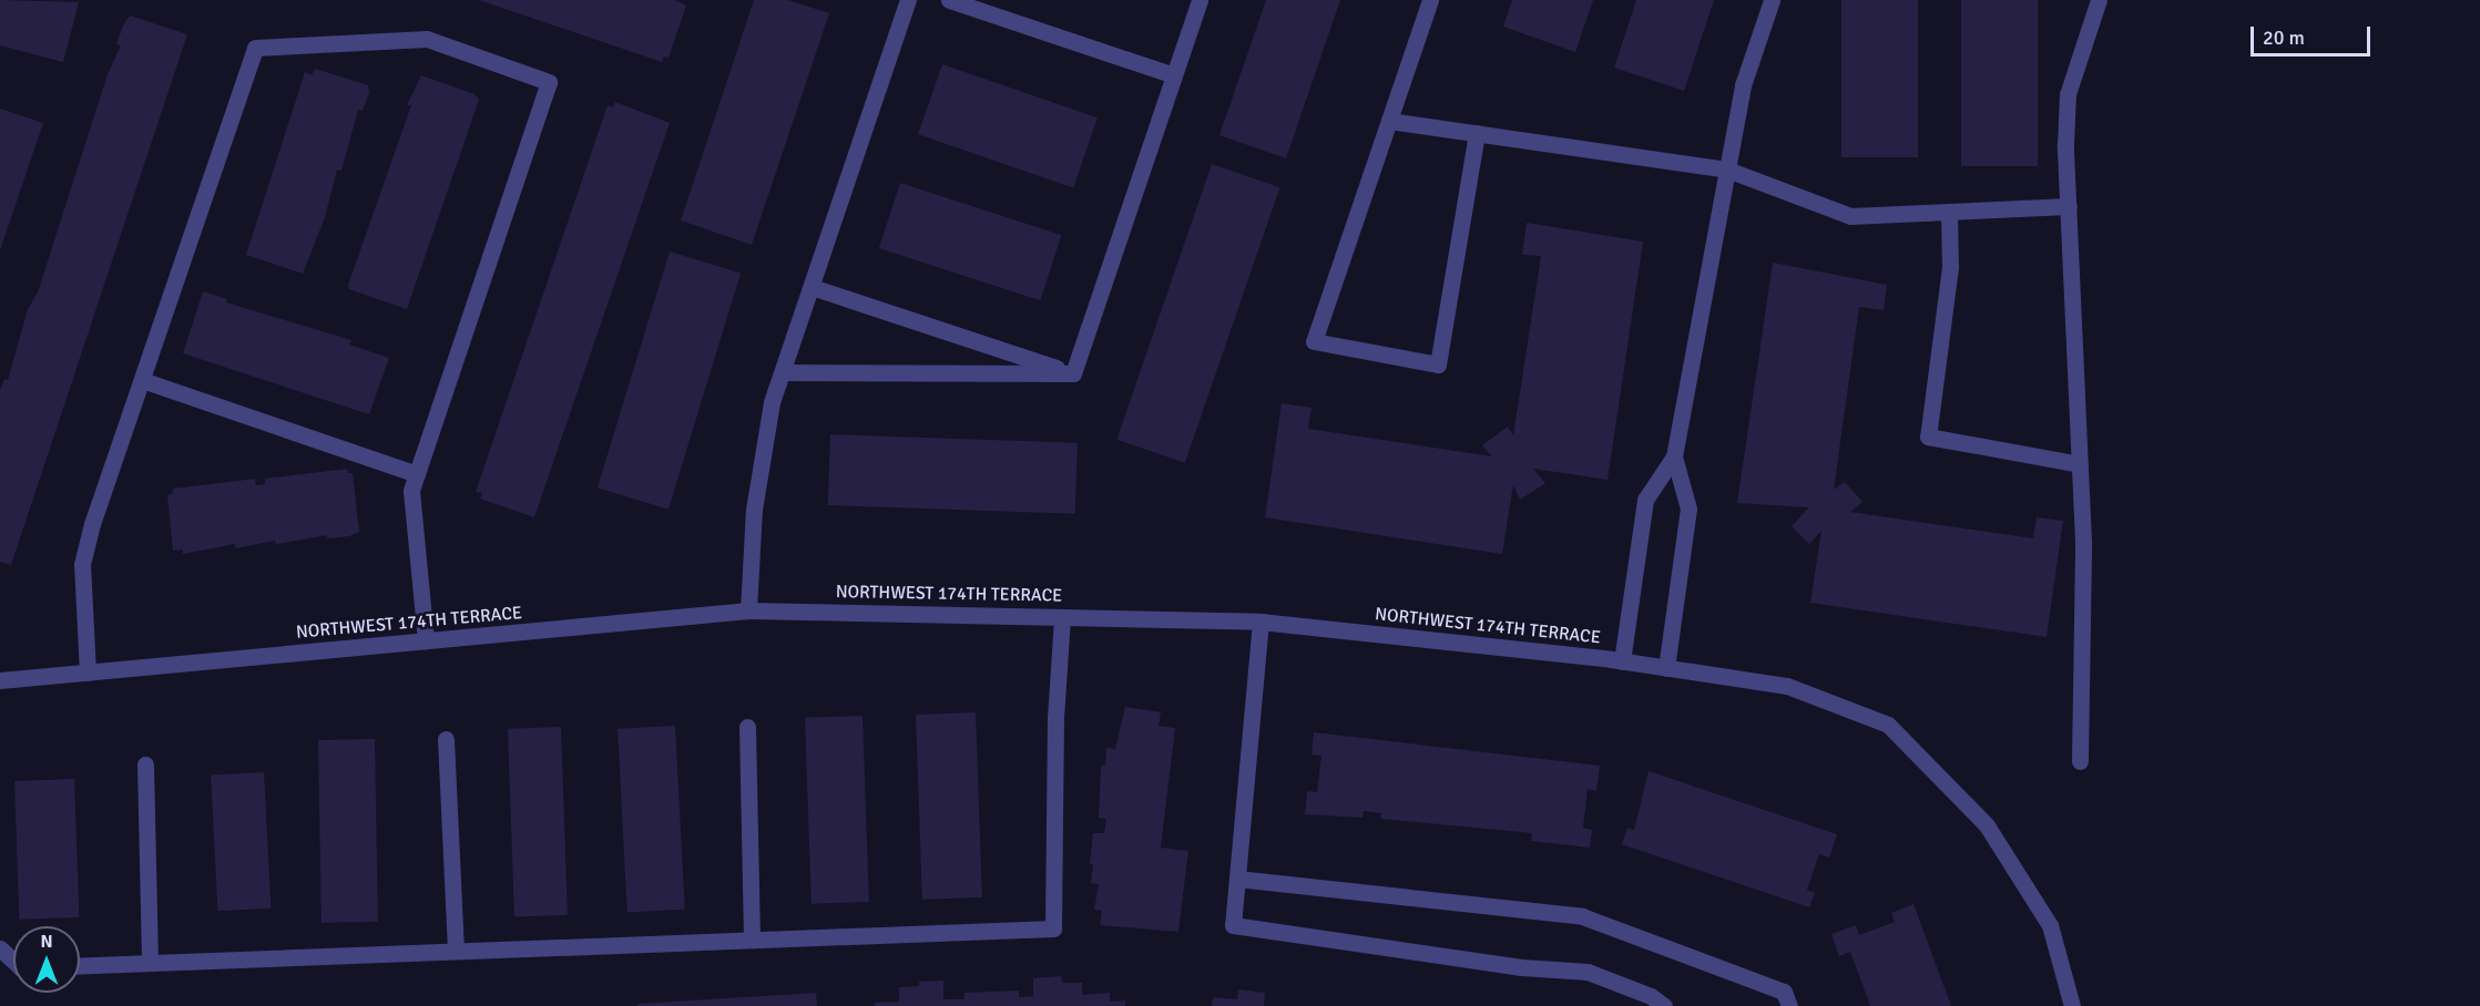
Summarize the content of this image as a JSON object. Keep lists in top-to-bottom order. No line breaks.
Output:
{"streets":{"street":["NORTHWEST 174TH TERRACE"]},"scale_bar":"20 m","north":"top"}
